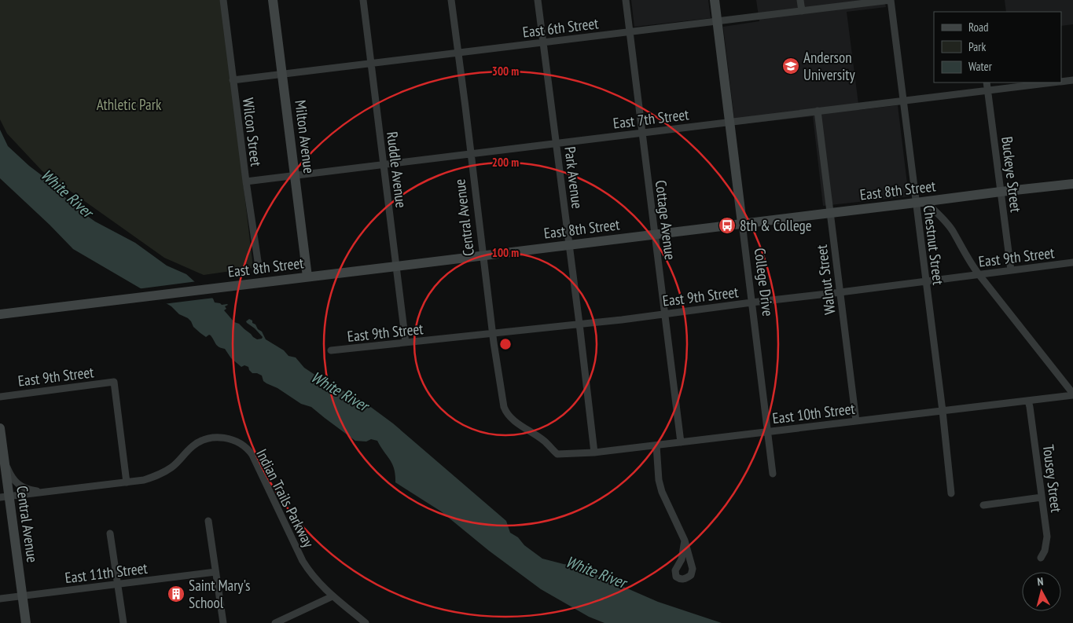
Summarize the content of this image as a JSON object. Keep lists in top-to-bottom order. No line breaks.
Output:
{"streets":{"main road":["Milton Avenue","East 8th Street","Central Avenue","College Drive"],"street":["East 6th Street","East 7th Street","Wilcon Street","Ruddle Avenue","Buckeye Street","Park Avenue","Cottage Avenue","Chestnut Street","East 9th Street","Walnut Street","East 10th Street","Tousey Street","Indian Trails Parkway","East 11th Street"]},"crossings":[["East 6th Street","Wilcon Street"],["East 6th Street","Milton Avenue"],["East 6th Street","Ruddle Avenue"],["East 6th Street","Park Avenue"],["East 6th Street","Central Avenue"],["East 6th Street","Cottage Avenue"],["East 6th Street","Chestnut Street"],["East 6th Street","College Drive"],["East 7th Street","Wilcon Street"],["East 7th Street","Milton Avenue"],["East 7th Street","Ruddle Avenue"],["East 7th Street","Buckeye Street"],["East 7th Street","Park Avenue"],["East 7th Street","Central Avenue"],["East 7th Street","Cottage Avenue"],["East 7th Street","Chestnut Street"],["East 7th Street","Walnut Street"],["East 7th Street","College Drive"],["Milton Avenue","East 8th Street"],["Ruddle Avenue","East 8th Street"],["Ruddle Avenue","East 9th Street"],["Buckeye Street","East 8th Street"],["Buckeye Street","East 9th Street"],["Park Avenue","East 8th Street"],["Park Avenue","East 9th Street"],["Park Avenue","East 10th Street"],["East 8th Street","Central Avenue"],["East 8th Street","Cottage Avenue"],["East 8th Street","Chestnut Street"],["East 8th Street","Walnut Street"],["East 8th Street","College Drive"],["Central Avenue","East 9th Street"],["Central Avenue","East 10th Street"],["Central Avenue","East 11th Street"],["Cottage Avenue","East 9th Street"],["Cottage Avenue","East 10th Street"],["Chestnut Street","East 9th Street"],["Chestnut Street","East 10th Street"],["East 9th Street","Walnut Street"],["East 9th Street","College Drive"],["East 9th Street","Indian Trails Parkway"],["Walnut Street","East 10th Street"],["College Drive","East 10th Street"],["East 10th Street","Tousey Street"]],"water":["White River"],"parks":["Athletic Park"],"places":{"school or university":["Anderson University"],"bus stop":["8th & College"],"building":["Saint Mary's School"]},"legend":["Road","Park","Water"],"north":"top","rings":["300 m","200 m","100 m"]}
